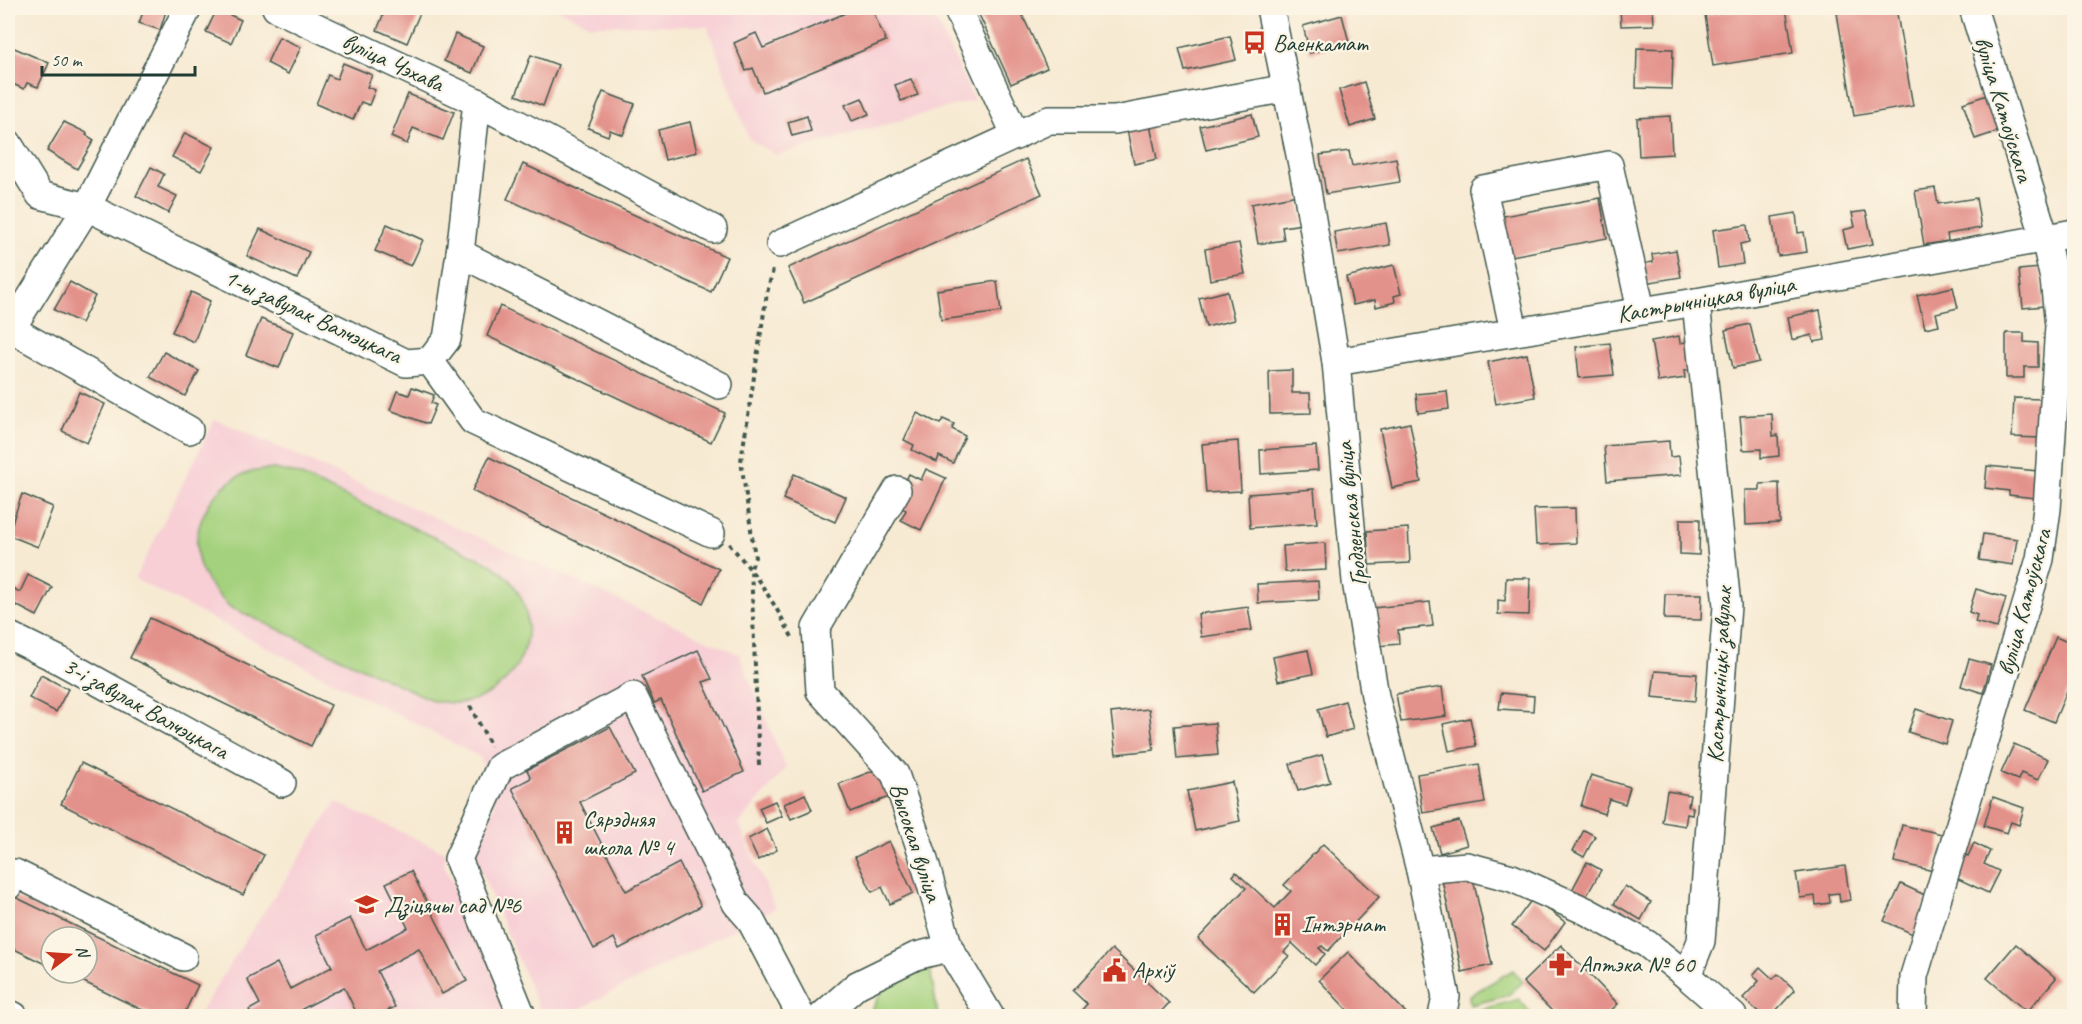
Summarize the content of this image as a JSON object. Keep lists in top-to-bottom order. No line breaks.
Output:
{"streets":{"street":["вуліца Чэхава","вуліца Катоўскага","Кастрычніцкая вуліца","1-ы завулак Валчэцкага","Гродзенская вуліца","Кастрычніцкі завулак","3-і завулак Валчэцкага","Высокая вуліца"]},"crossings":[["вуліца Чэхава","1-ы завулак Валчэцкага"],["вуліца Катоўскага","Кастрычніцкая вуліца"],["Кастрычніцкая вуліца","Гродзенская вуліца"],["Кастрычніцкая вуліца","Кастрычніцкі завулак"]],"places":{"bus stop":["Ваенкамат"],"building":["Сярэдняя школа № 4","Інтэрнат"],"school or university":["Дзіцячы сад №6"],"pharmacy":["Аптэка № 60"],"public building":["Архіў"]},"scale_bar":"50 m","north":"right"}
